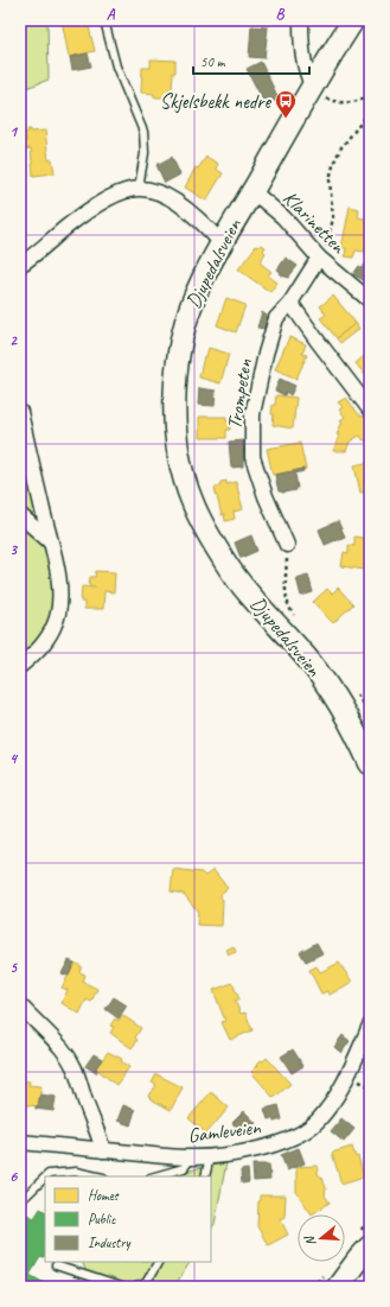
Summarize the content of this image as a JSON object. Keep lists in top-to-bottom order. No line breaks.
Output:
{"streets":{"street":["Klarinetten","Djupedalsveien","Trompeten","Gamleveien"]},"crossings":[["Klarinetten","Djupedalsveien"],["Klarinetten","Trompeten"]],"places":{"bus stop":["Skjelsbekk nedre"]},"legend":["Homes","Public","Industry"],"scale_bar":"50 m","north":"left","grid":{"columns":["A","B"],"rows":["1","2","3","4","5","6"]}}
